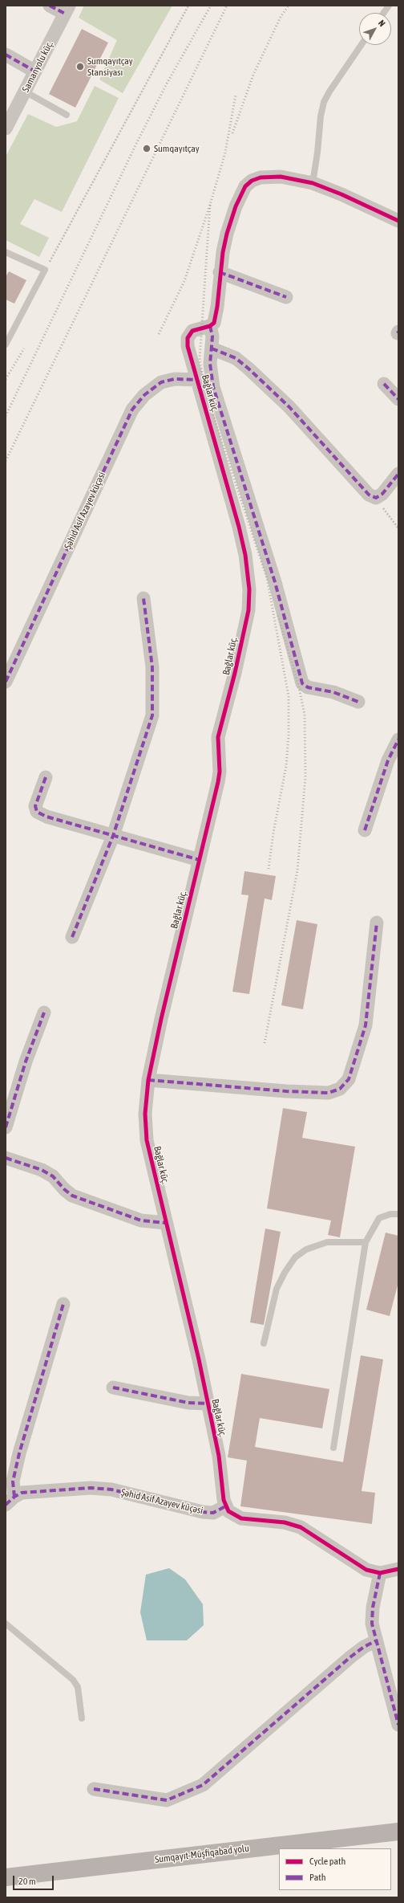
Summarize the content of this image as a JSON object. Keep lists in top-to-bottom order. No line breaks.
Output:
{"streets":{"main road":["Sumqayıt-Müşfiqabad yolu"],"street":["Samanyolu küç.","Bağlar küç.","Şəhid Asif Azayev küçəsi"]},"crossings":[["Bağlar küç.","Şəhid Asif Azayev küçəsi"]],"places":["Sumqayıtçay Stansiyası","Sumqayıtçay"],"legend":["Cycle path","Path"],"scale_bar":"20 m","north":"top right"}
